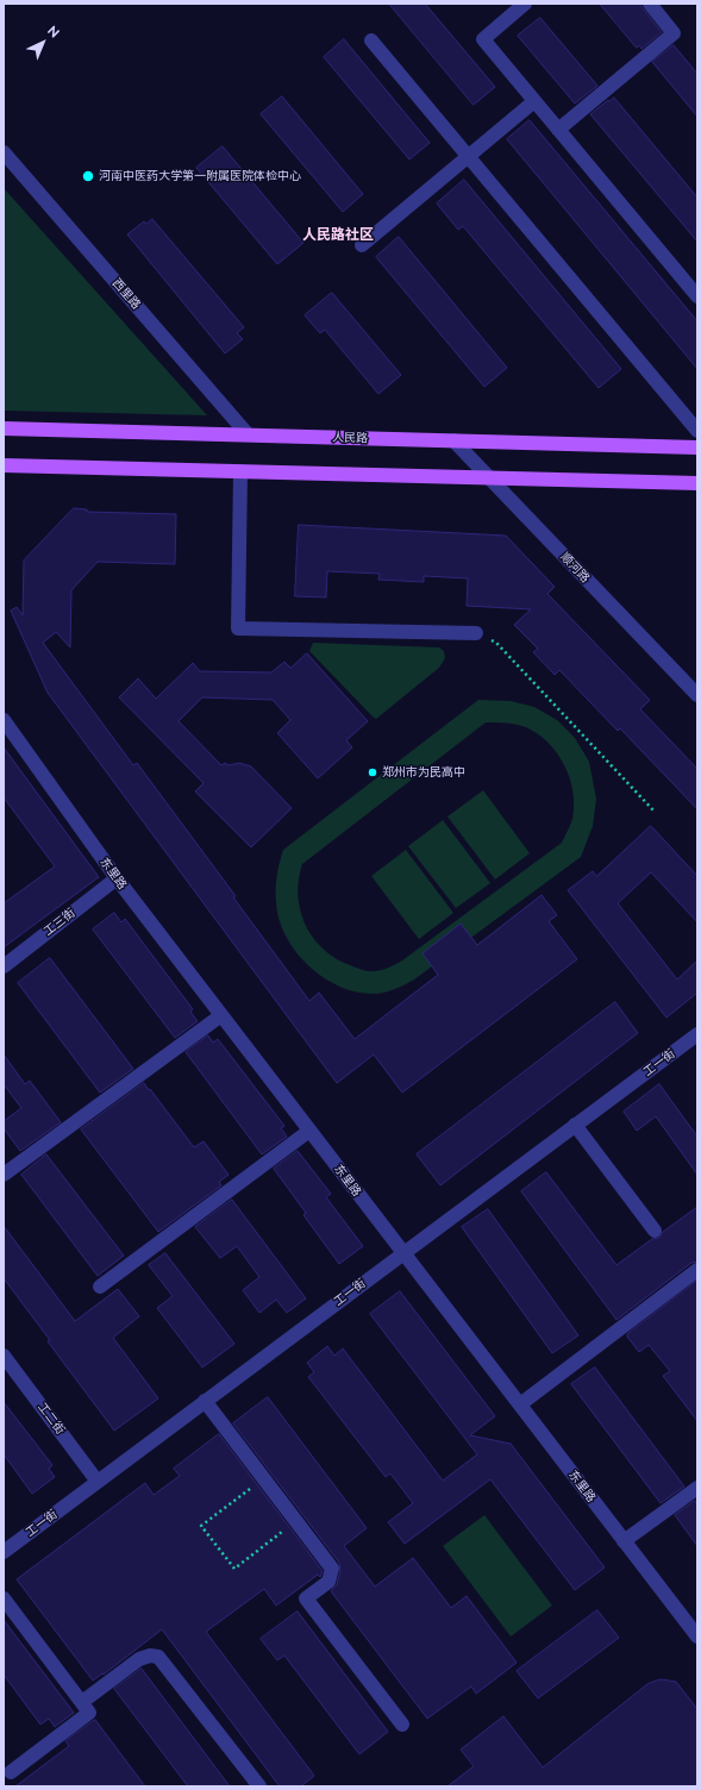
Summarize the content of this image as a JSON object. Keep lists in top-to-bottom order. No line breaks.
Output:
{"streets":{"main road":["人民路"],"street":["西里路","顺河路","东里路","工三街","工一街","工二街"]},"crossings":[["西里路","人民路"],["人民路","顺河路"],["东里路","工三街"],["东里路","工一街"],["工一街","工二街"]],"districts":["人民路社区"],"places":["河南中医药大学第一附属医院体检中心","郑州市为民高中"],"north":"top right"}
